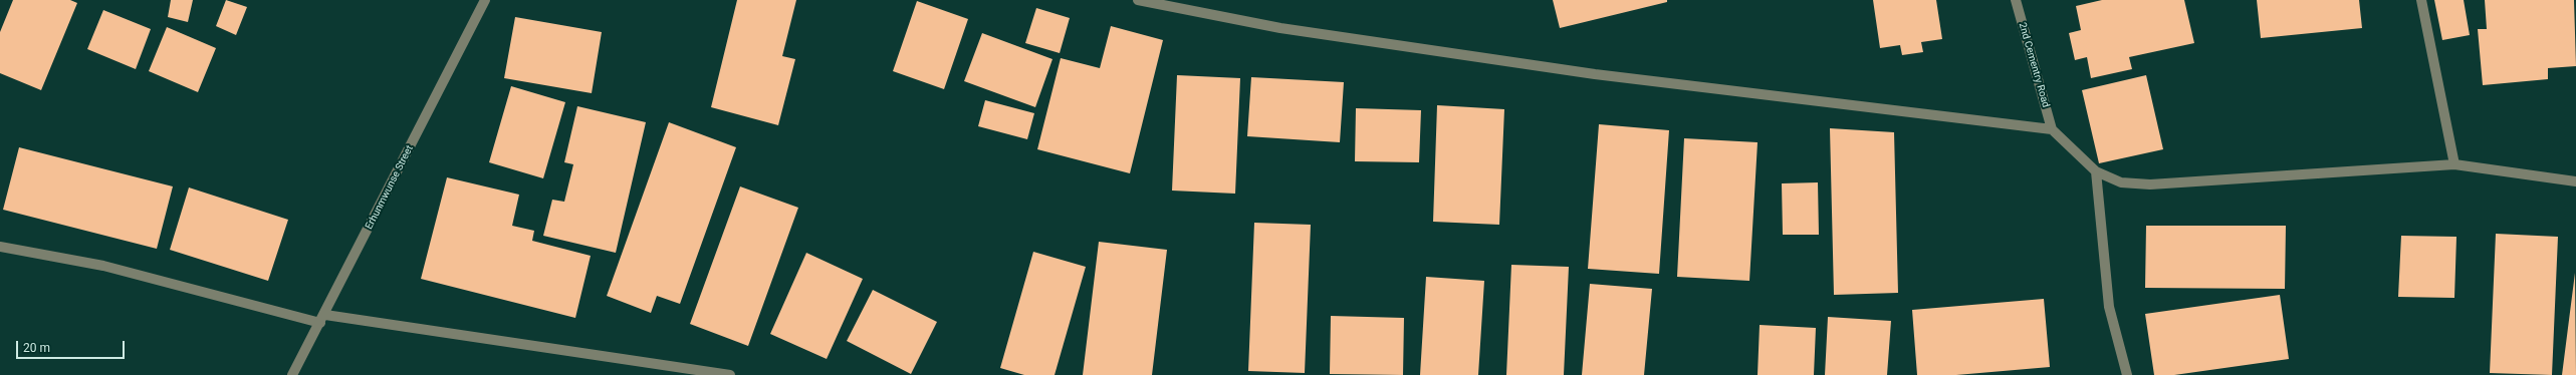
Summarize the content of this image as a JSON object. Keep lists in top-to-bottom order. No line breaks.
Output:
{"streets":{"street":["2nd Cementry Road","Erhunmwunse Street"]},"scale_bar":"20 m"}
